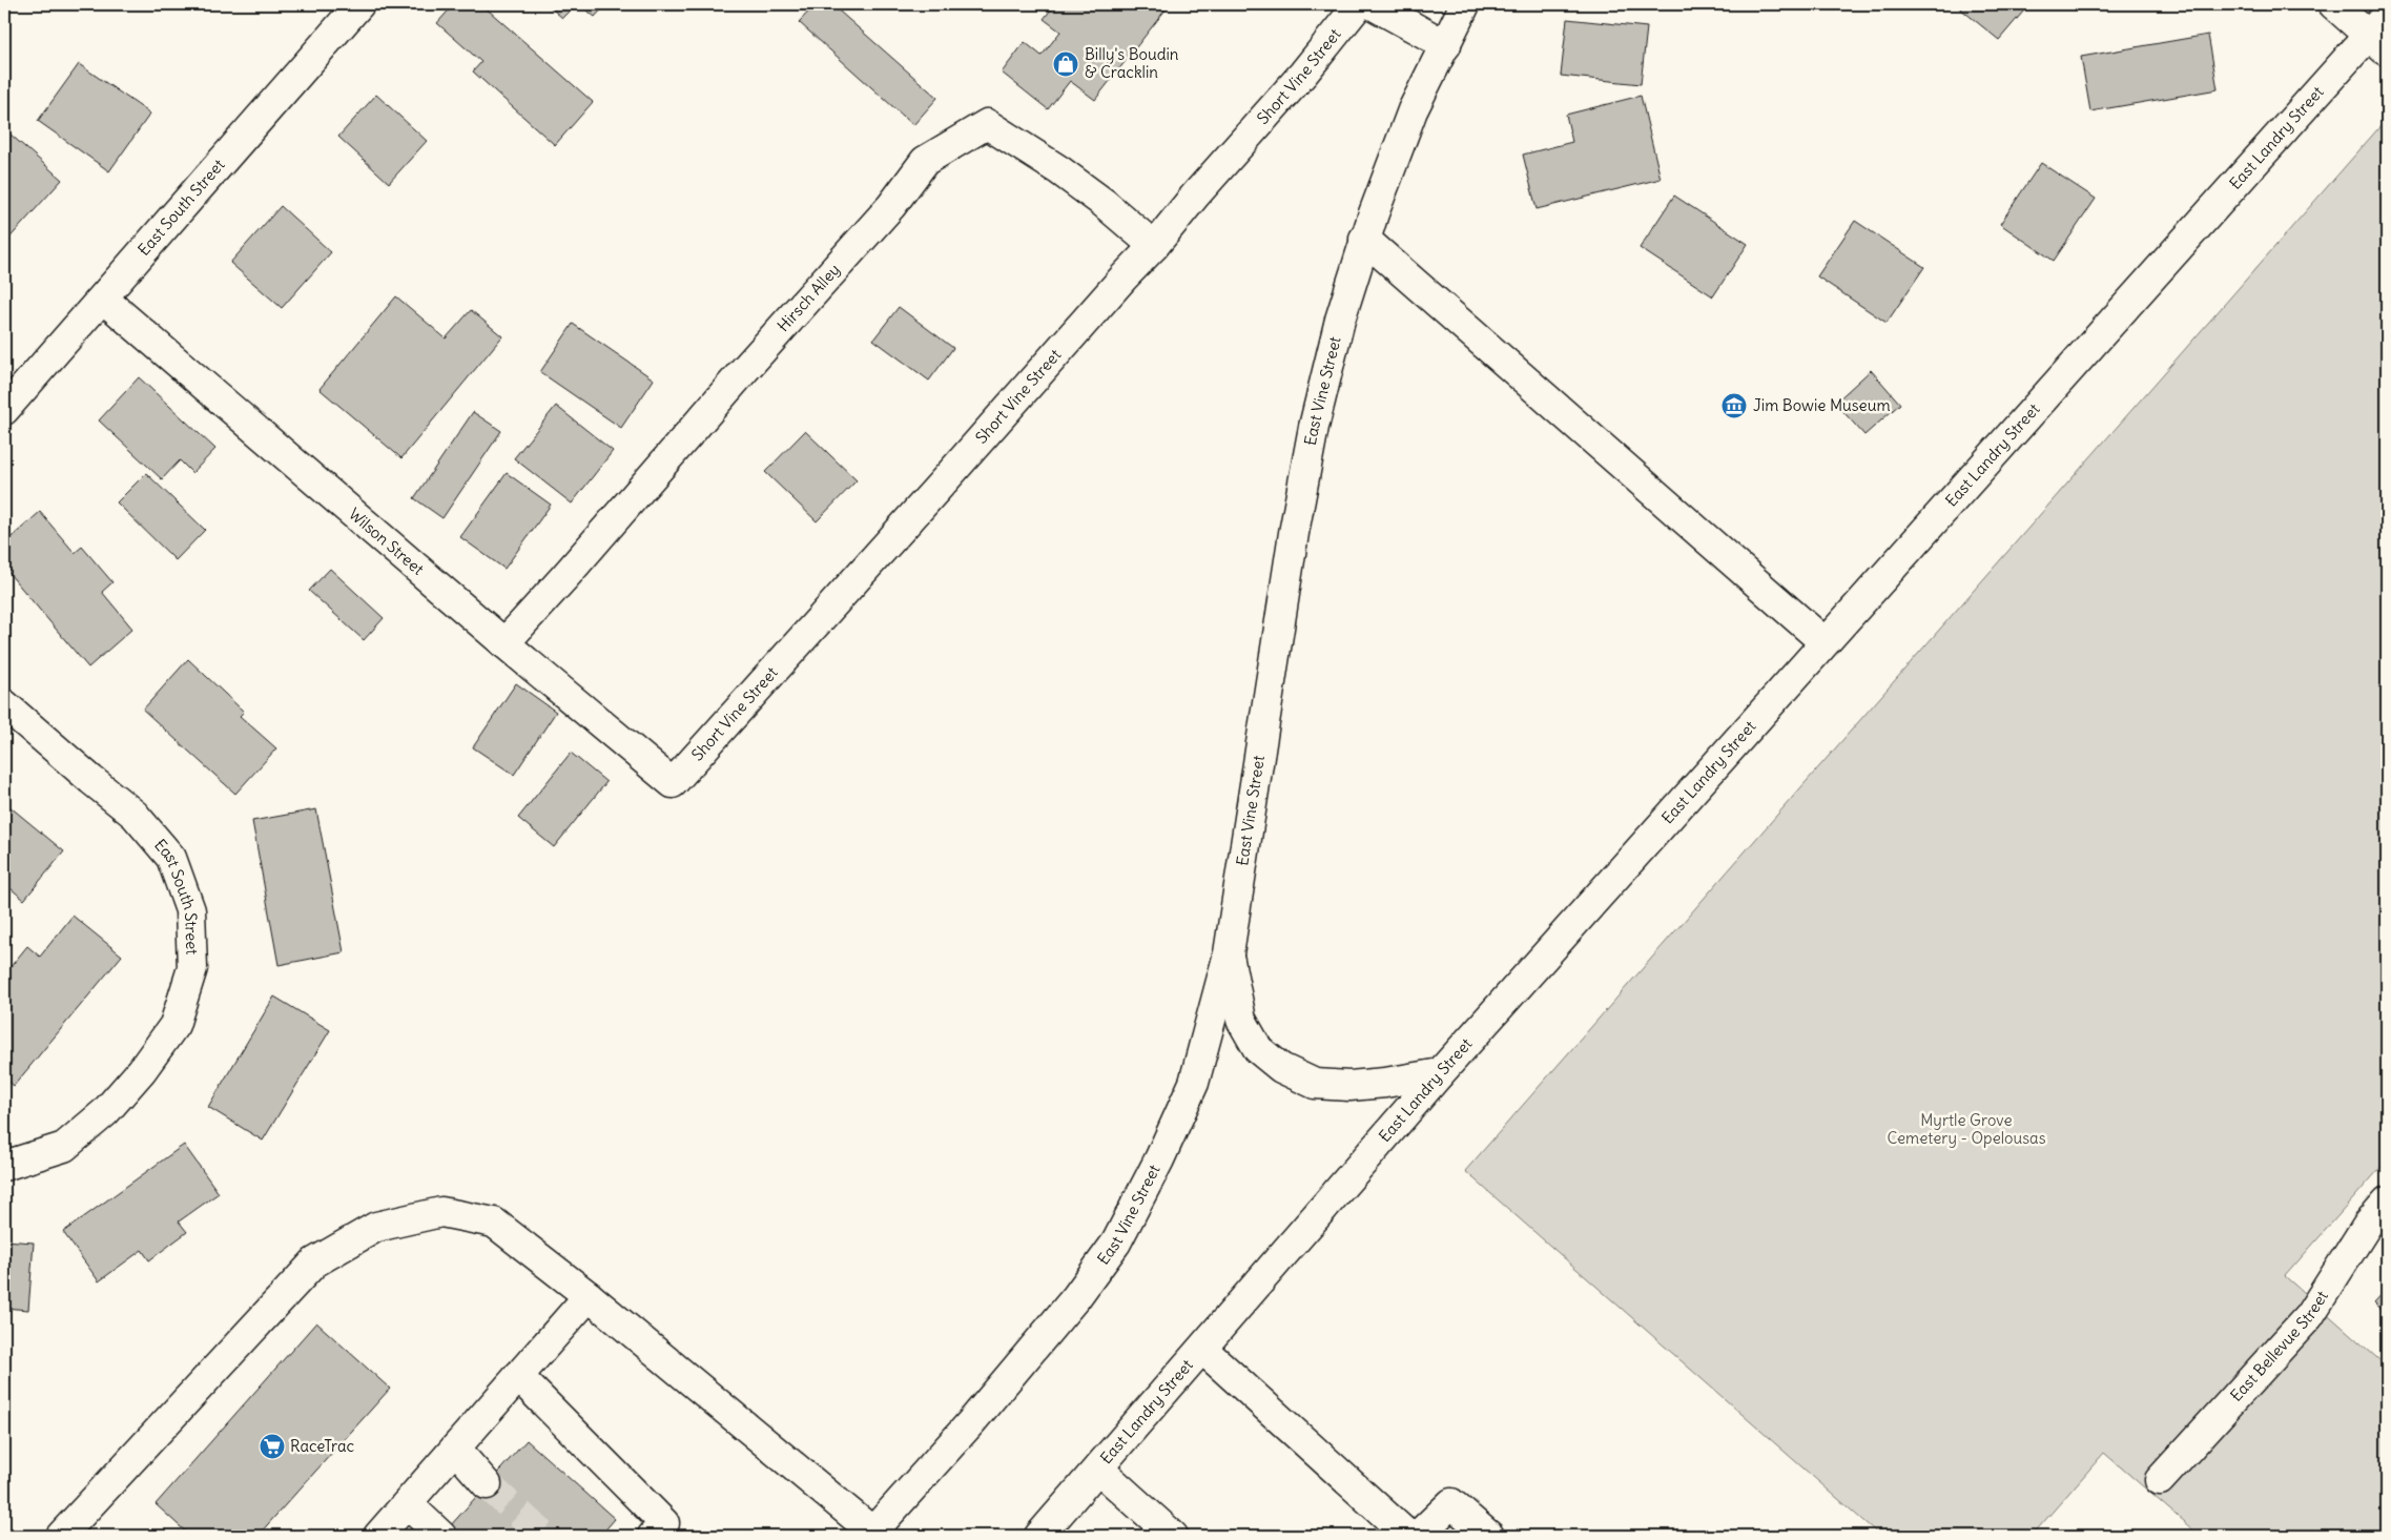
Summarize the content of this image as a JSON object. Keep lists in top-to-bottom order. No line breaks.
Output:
{"streets":{"main road":["Short Vine Street","East Landry Street","East South Street","Hirsch Alley","East Vine Street","Wilson Street","East Bellevue Street"]},"crossings":[["Short Vine Street","Hirsch Alley"],["Short Vine Street","Wilson Street"],["East South Street","Wilson Street"],["Hirsch Alley","Wilson Street"]],"parks":["Myrtle Grove Cemetery - Opelousas"],"places":{"shop":["Billy's Boudin & Cracklin"],"museum":["Jim Bowie Museum"],"supermarket":["RaceTrac"]}}
